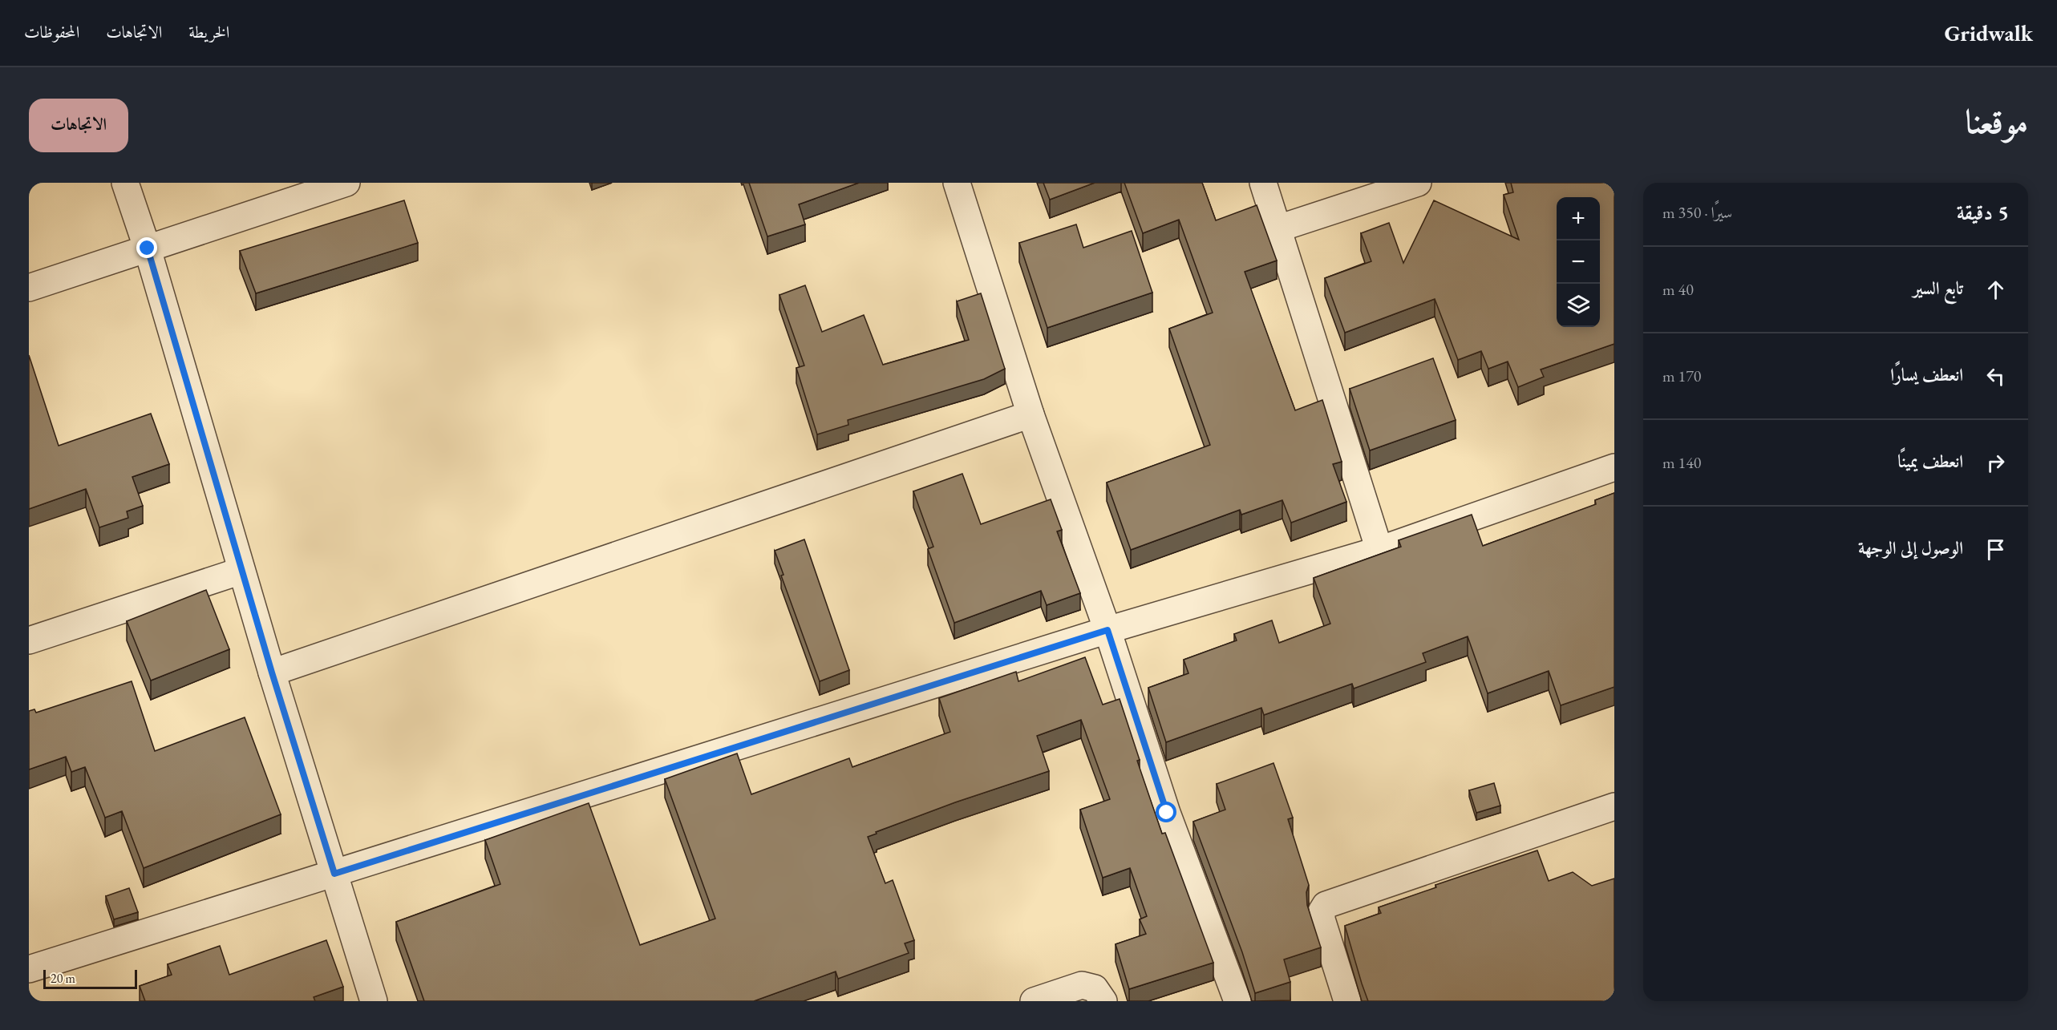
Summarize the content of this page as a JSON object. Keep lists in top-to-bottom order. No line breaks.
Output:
{"scale_bar":"20 m","page":{"header":"Gridwalk","nav":["الخريطة","الاتجاهات","المحفوظات"],"title":"موقعنا","buttons":"الاتجاهات","heading":["5 دقيقة","سيرًا · 350 m"],"map_buttons":["+","−"],"list":[["تابع السير","40 m"],["انعطف يسارًا","170 m"],["انعطف يمينًا","140 m"],"الوصول إلى الوجهة"],"scale":"20 m"}}
